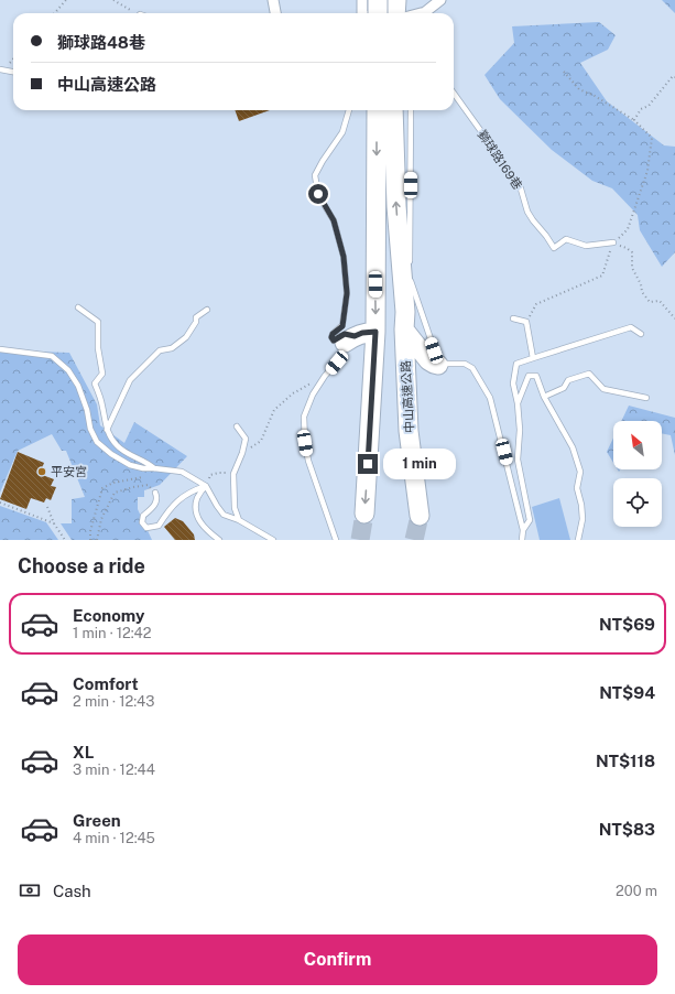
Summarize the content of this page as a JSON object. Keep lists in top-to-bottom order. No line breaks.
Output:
{"streets":{"highway":["中山高速公路"],"lane":["獅球路169巷"]},"places":["平安宮"],"north":"top left","page":{"banner":["獅球路48巷","中山高速公路"],"bubble":"1 min","heading":"Choose a ride","list":[{"name":"Economy","note":"1 min · 12:42","value":"NT$69"},{"name":"Comfort","note":"2 min · 12:43","value":"NT$94"},{"name":"XL","note":"3 min · 12:44","value":"NT$118"},{"name":"Green","note":"4 min · 12:45","value":"NT$83"}],"pay":["Cash","200 m"],"buttons":"Confirm"}}
